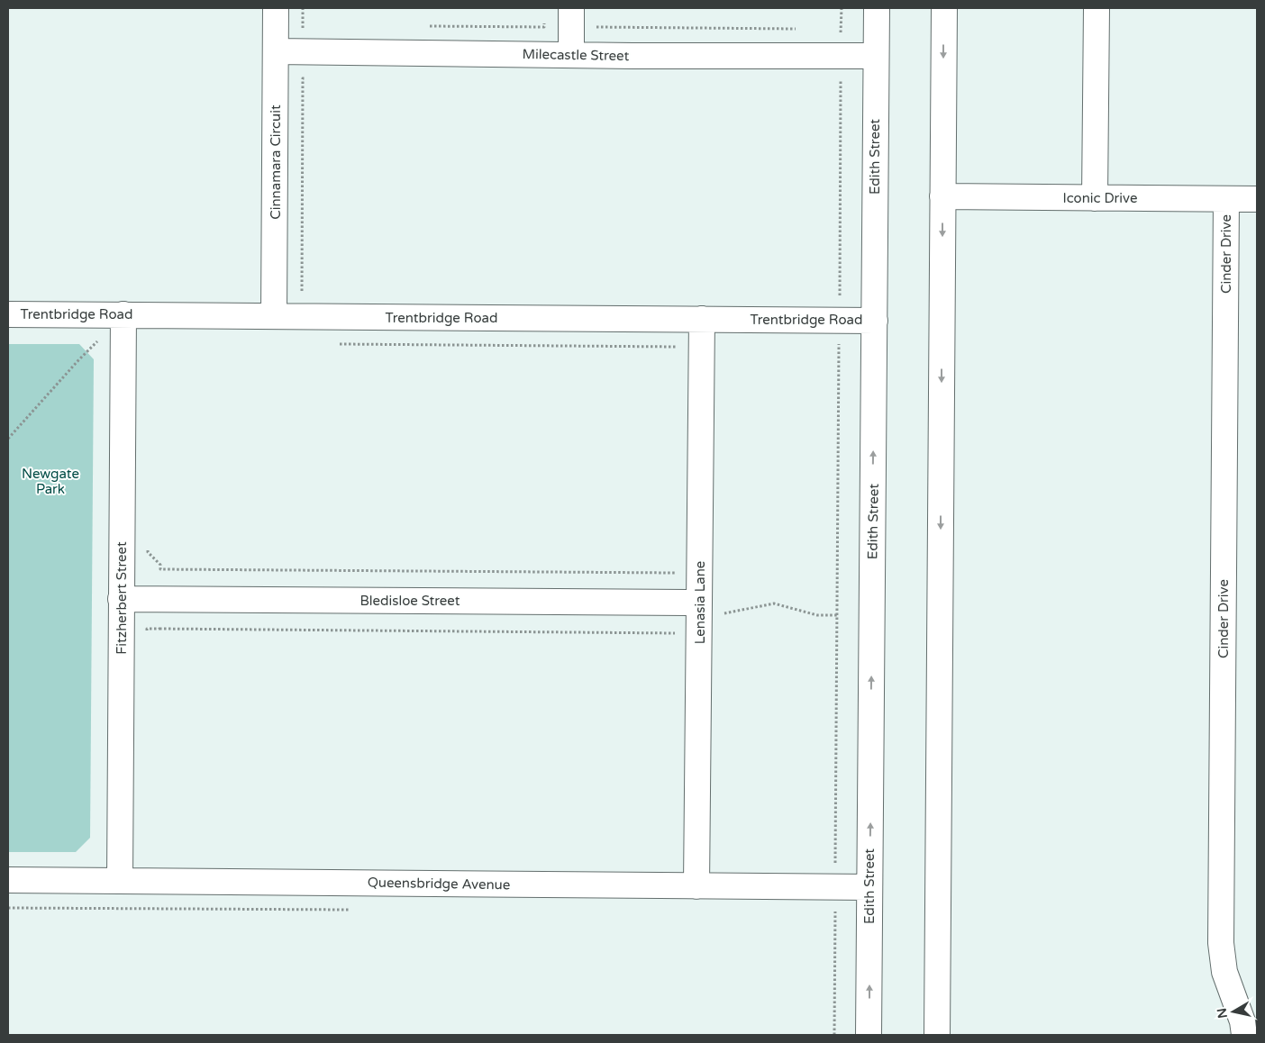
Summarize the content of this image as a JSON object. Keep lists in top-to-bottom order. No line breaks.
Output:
{"streets":{"street":["Milecastle Street","Edith Street","Cinnamara Circuit","Iconic Drive","Cinder Drive","Trentbridge Road","Fitzherbert Street","Bledisloe Street","Lenasia Lane","Queensbridge Avenue"]},"crossings":[["Milecastle Street","Edith Street"],["Milecastle Street","Cinnamara Circuit"],["Edith Street","Trentbridge Road"],["Edith Street","Queensbridge Avenue"],["Cinnamara Circuit","Trentbridge Road"],["Iconic Drive","Cinder Drive"],["Trentbridge Road","Fitzherbert Street"],["Trentbridge Road","Lenasia Lane"],["Fitzherbert Street","Bledisloe Street"],["Fitzherbert Street","Queensbridge Avenue"],["Bledisloe Street","Lenasia Lane"],["Lenasia Lane","Queensbridge Avenue"]],"parks":["Newgate Park"],"north":"left"}
